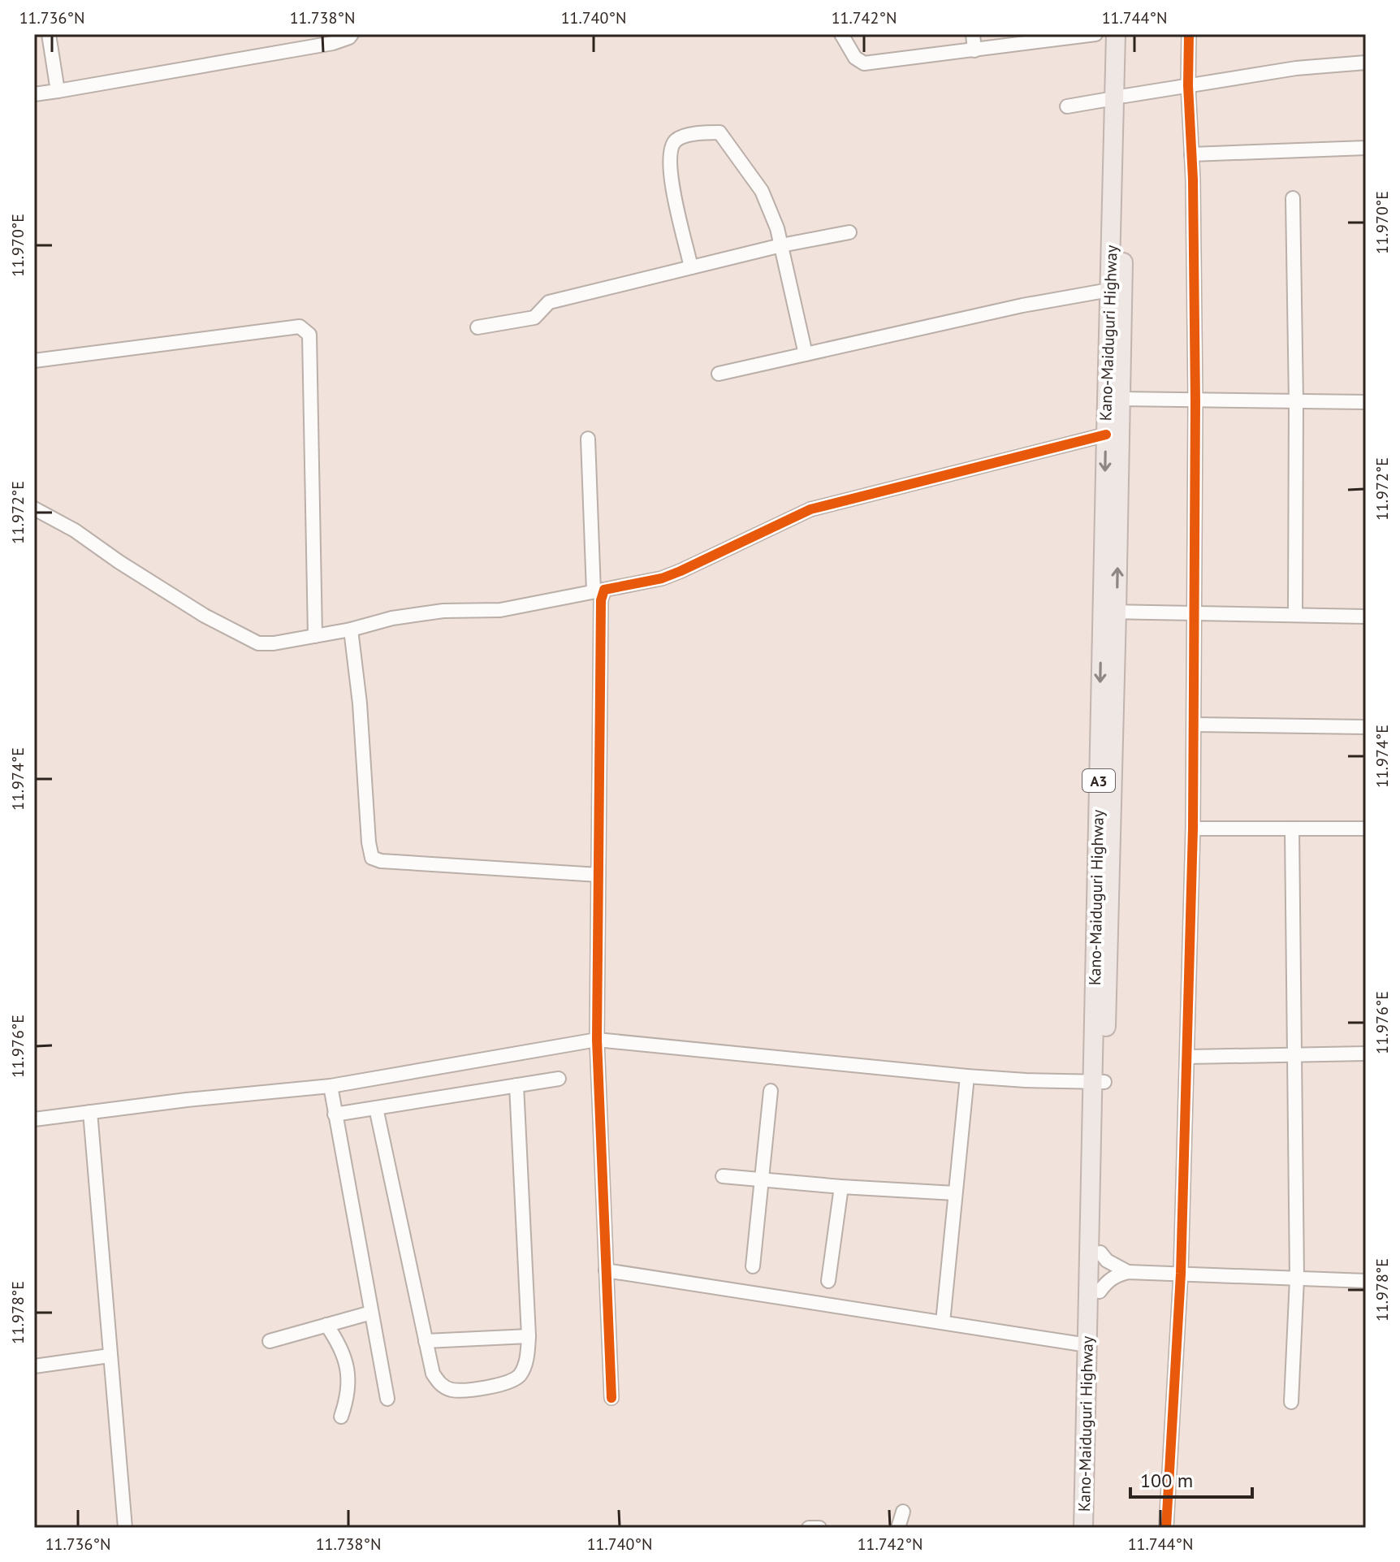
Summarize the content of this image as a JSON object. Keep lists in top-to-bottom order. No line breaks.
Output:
{"streets":{"highway":["Kano-Maiduguri Highway","A3"]},"scale_bar":"100 m","coordinates":["11.736°N","11.738°N","11.740°N","11.742°N","11.744°N","11.970°E","11.972°E","11.974°E","11.976°E","11.978°E"]}
